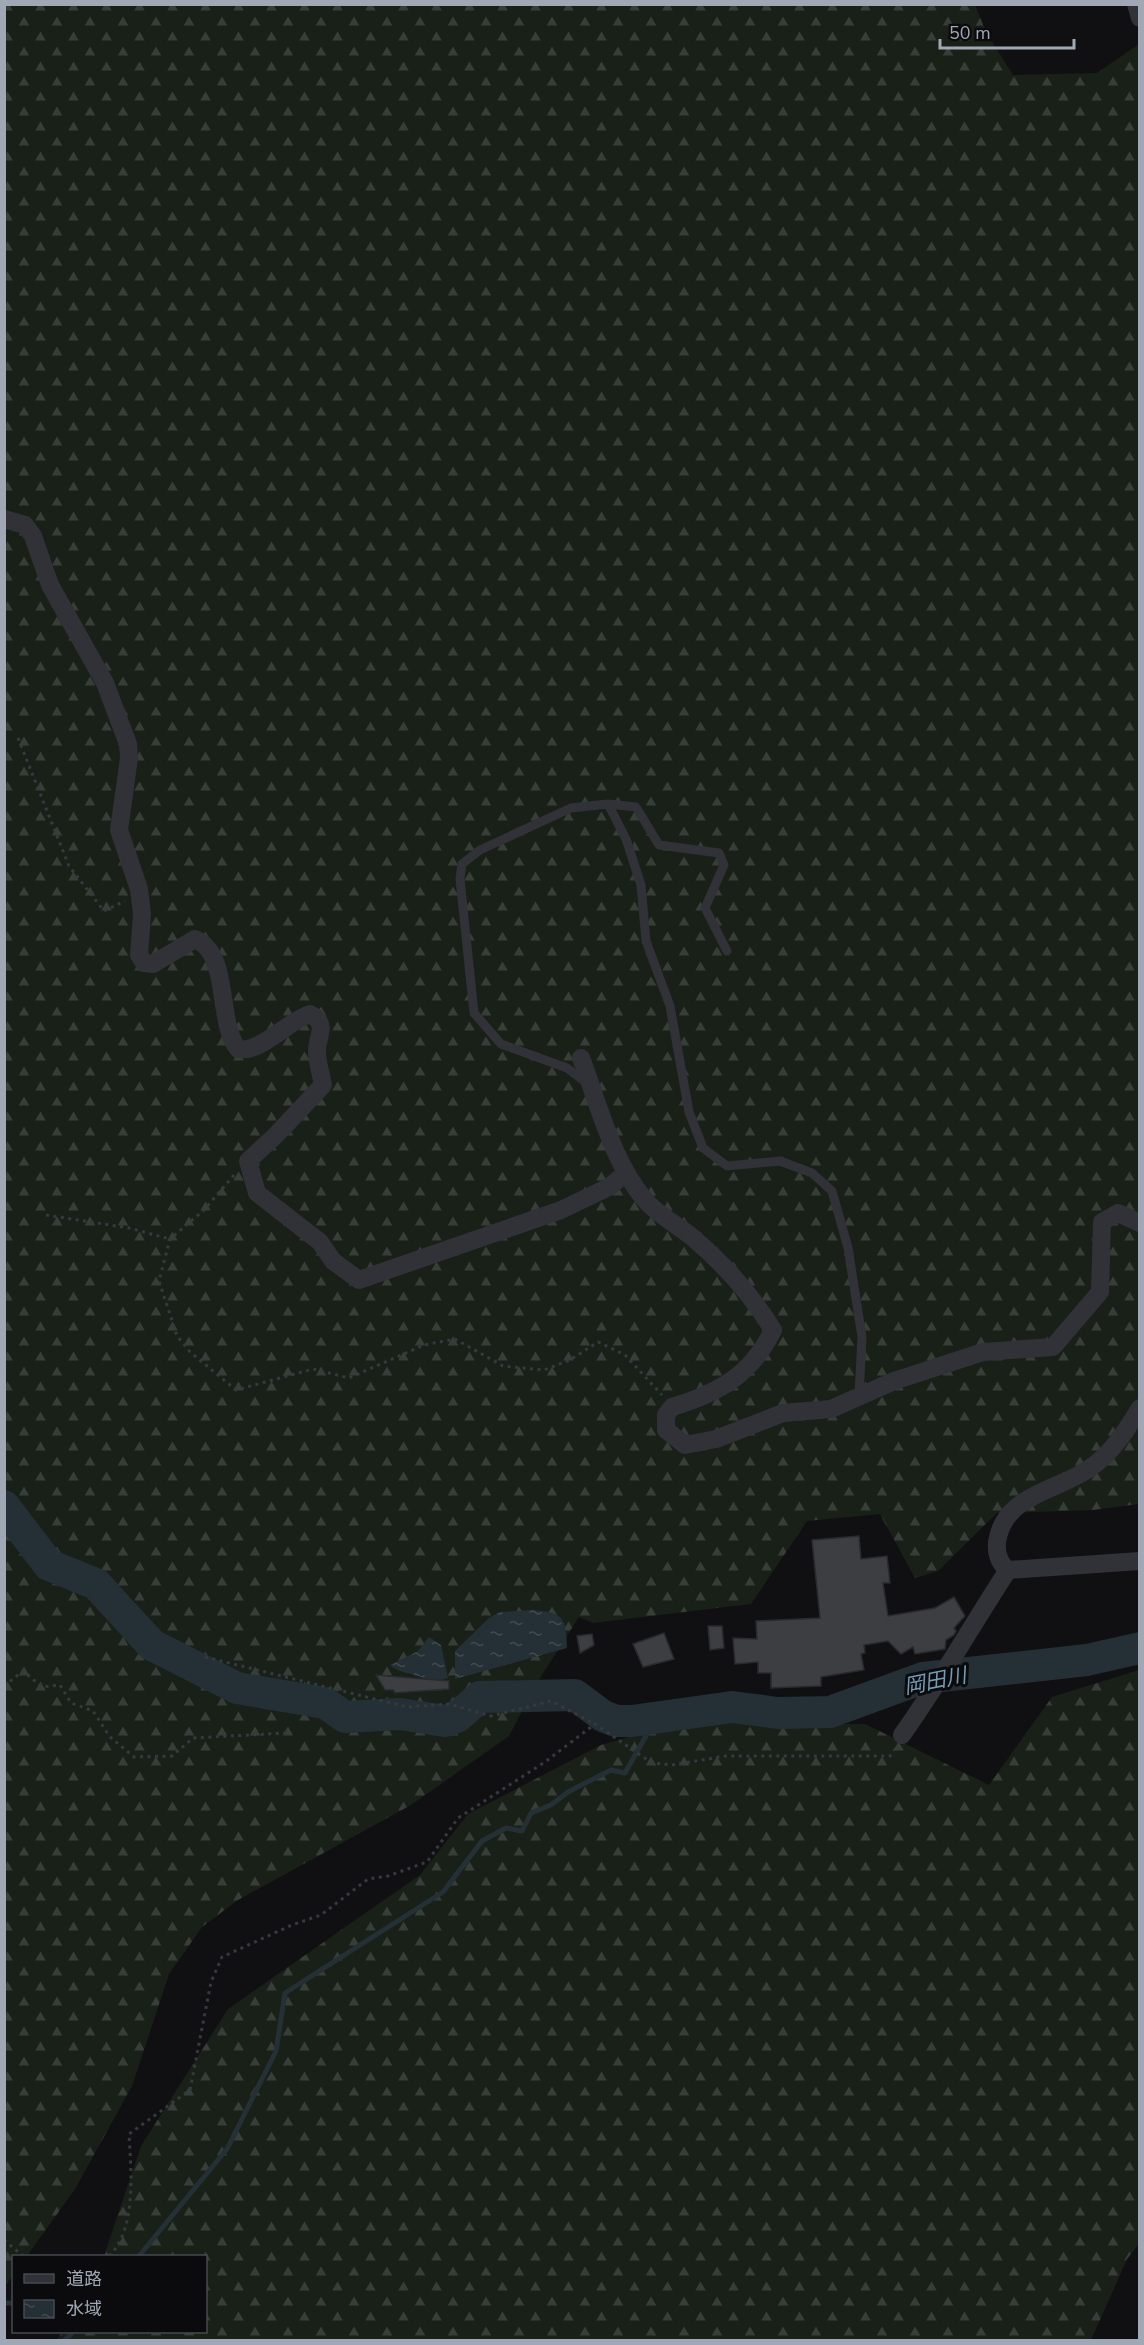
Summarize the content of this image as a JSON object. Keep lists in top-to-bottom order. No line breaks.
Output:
{"water":["岡田川"],"legend":["道路","水域"],"scale_bar":"50 m"}
